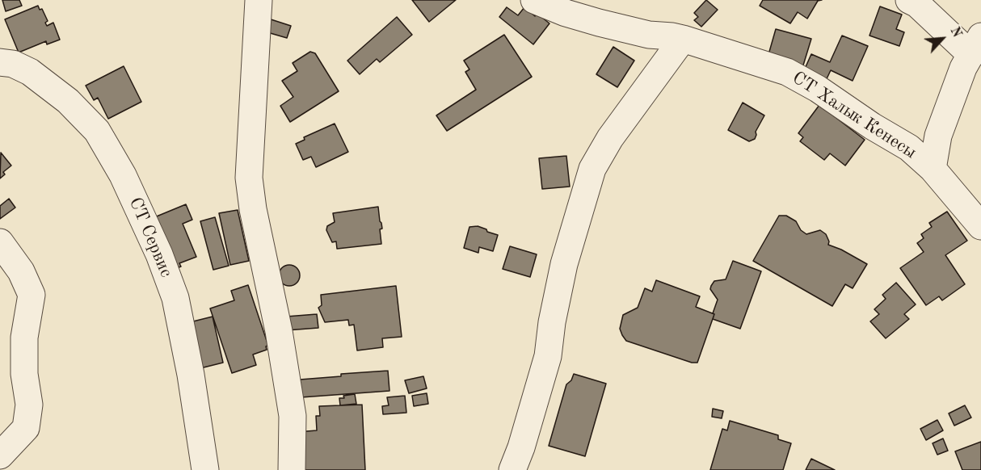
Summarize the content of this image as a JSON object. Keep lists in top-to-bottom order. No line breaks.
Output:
{"streets":{"street":["СТ Халык Кенесы","СТ Сервис"]},"north":"top right"}
